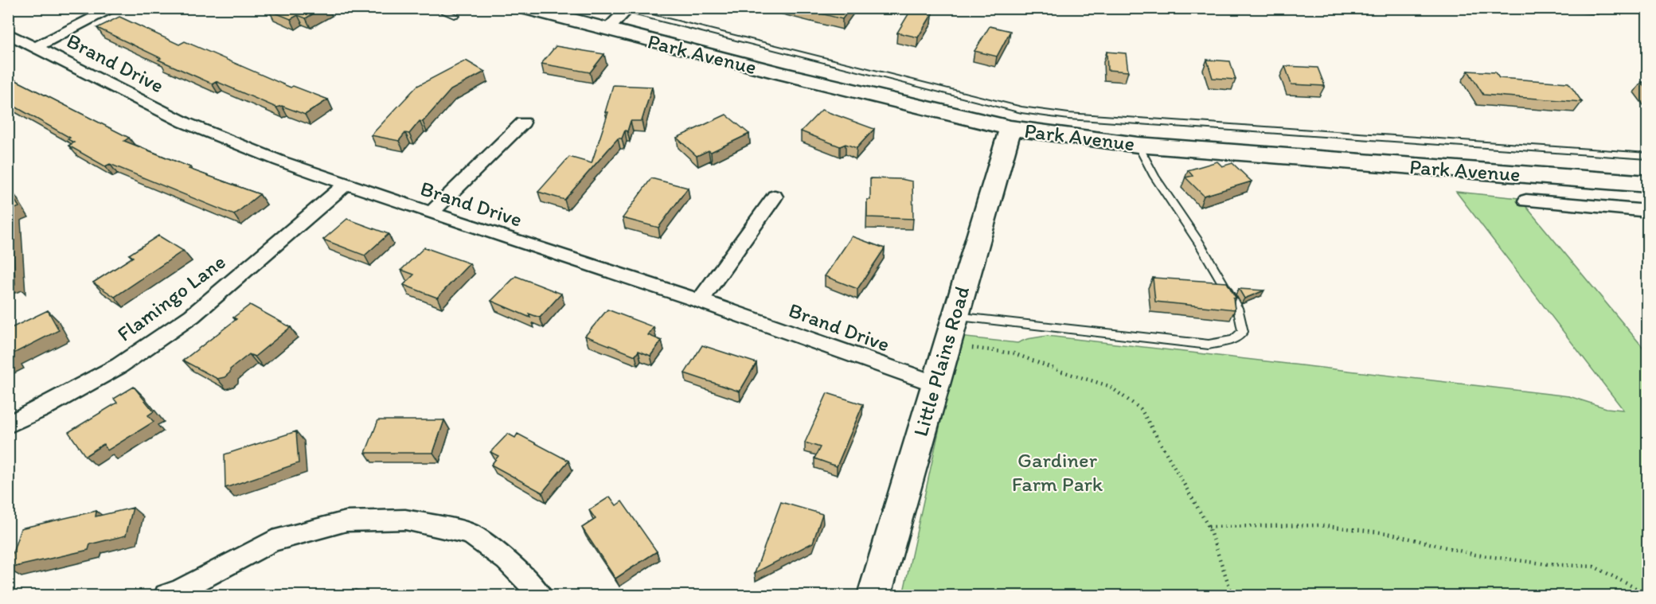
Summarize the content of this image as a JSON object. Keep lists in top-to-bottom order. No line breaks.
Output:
{"streets":{"main road":["Park Avenue","Little Plains Road"],"street":["Brand Drive","Flamingo Lane"]},"crossings":[["Park Avenue","Little Plains Road"],["Brand Drive","Flamingo Lane"],["Brand Drive","Little Plains Road"]],"parks":["Gardiner Farm Park"]}
